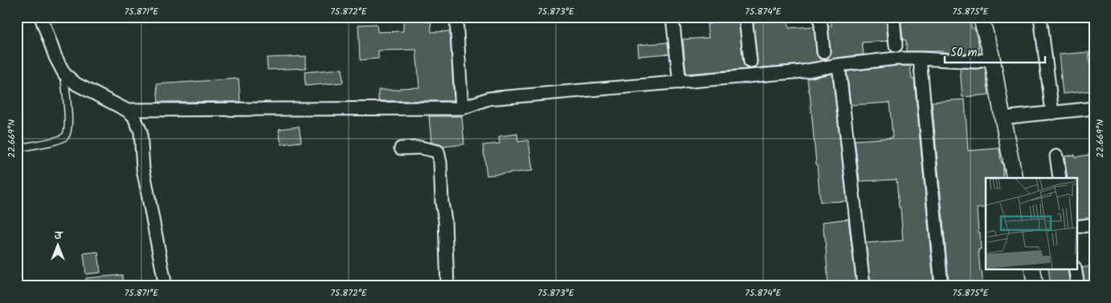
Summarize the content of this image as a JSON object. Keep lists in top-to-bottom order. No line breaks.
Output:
{"scale_bar":"50 m","north":"top","coordinates":["75.871°E","75.872°E","75.873°E","75.874°E","75.875°E","22.669°N"]}
